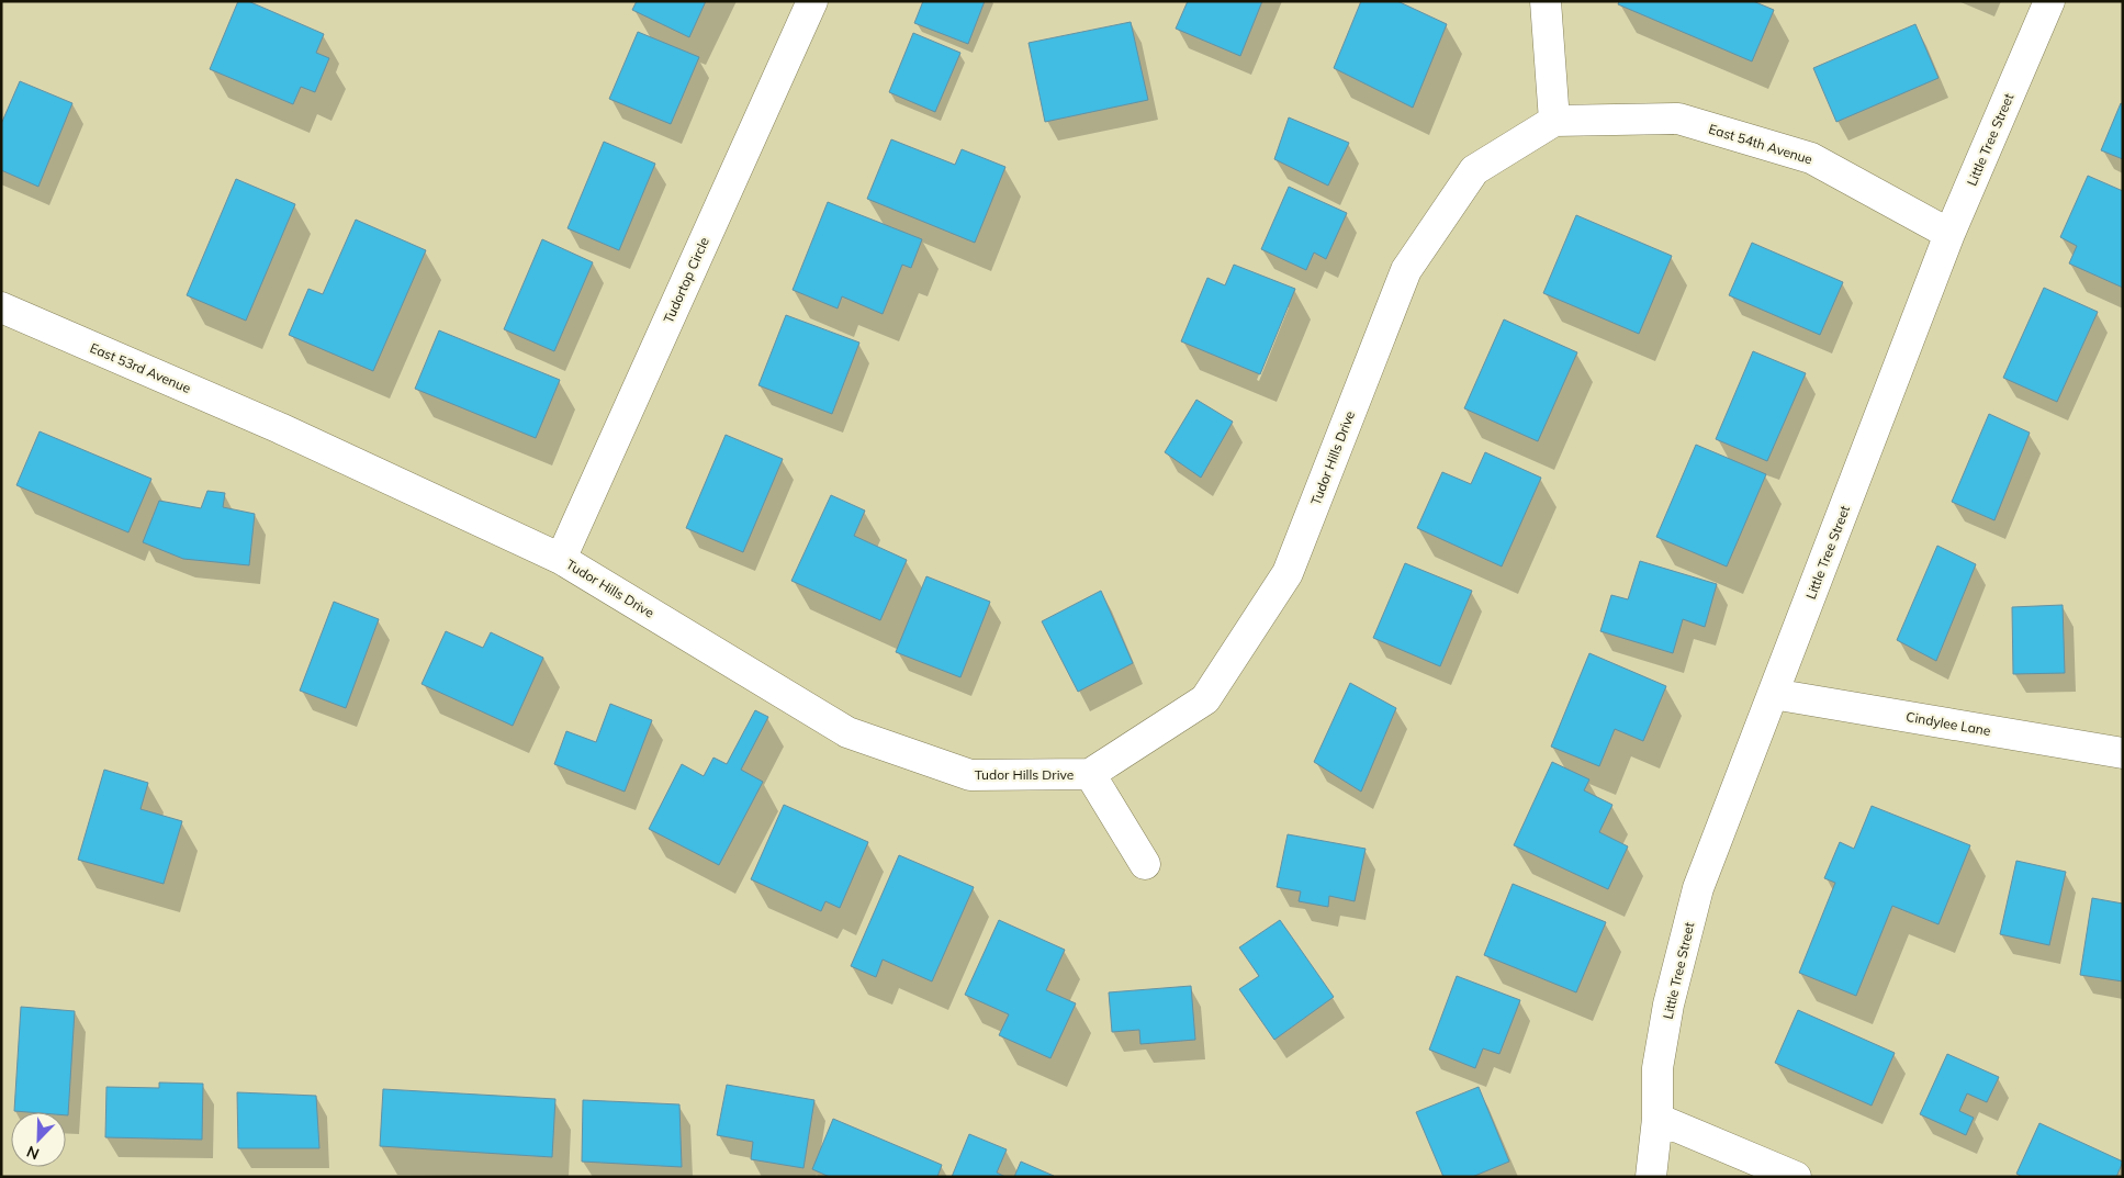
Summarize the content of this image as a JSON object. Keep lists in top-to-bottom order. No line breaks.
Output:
{"streets":{"street":["Little Tree Street","East 54th Avenue","Tudortop Circle","East 53rd Avenue","Tudor Hills Drive","Cindylee Lane"]},"crossings":[["Little Tree Street","East 54th Avenue"],["Little Tree Street","Cindylee Lane"],["East 54th Avenue","Tudor Hills Drive"],["Tudortop Circle","Tudor Hills Drive"],["East 53rd Avenue","Tudor Hills Drive"]],"north":"bottom left"}
